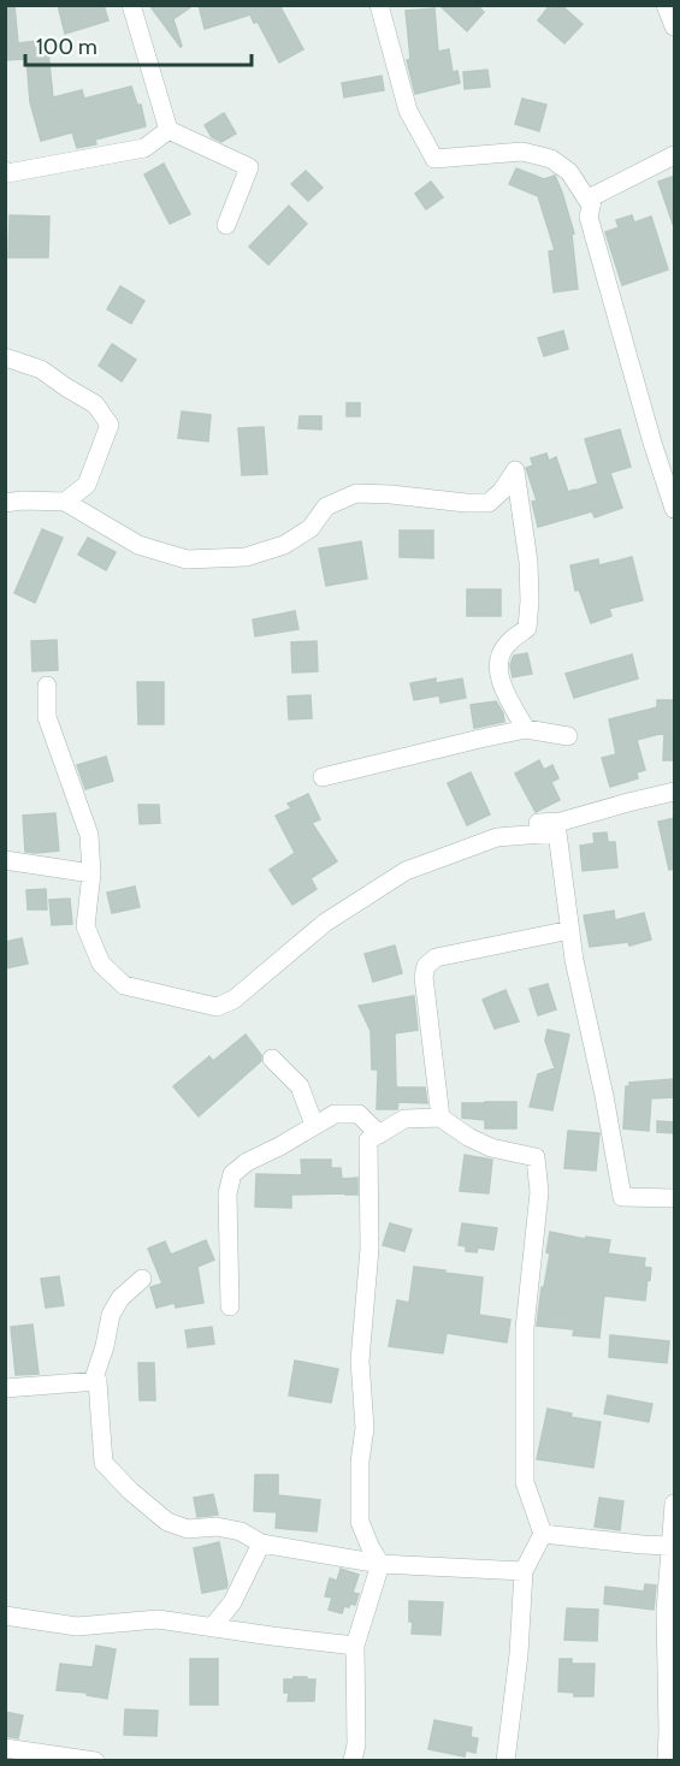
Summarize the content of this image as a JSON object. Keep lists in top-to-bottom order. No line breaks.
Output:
{"scale_bar":"100 m"}
